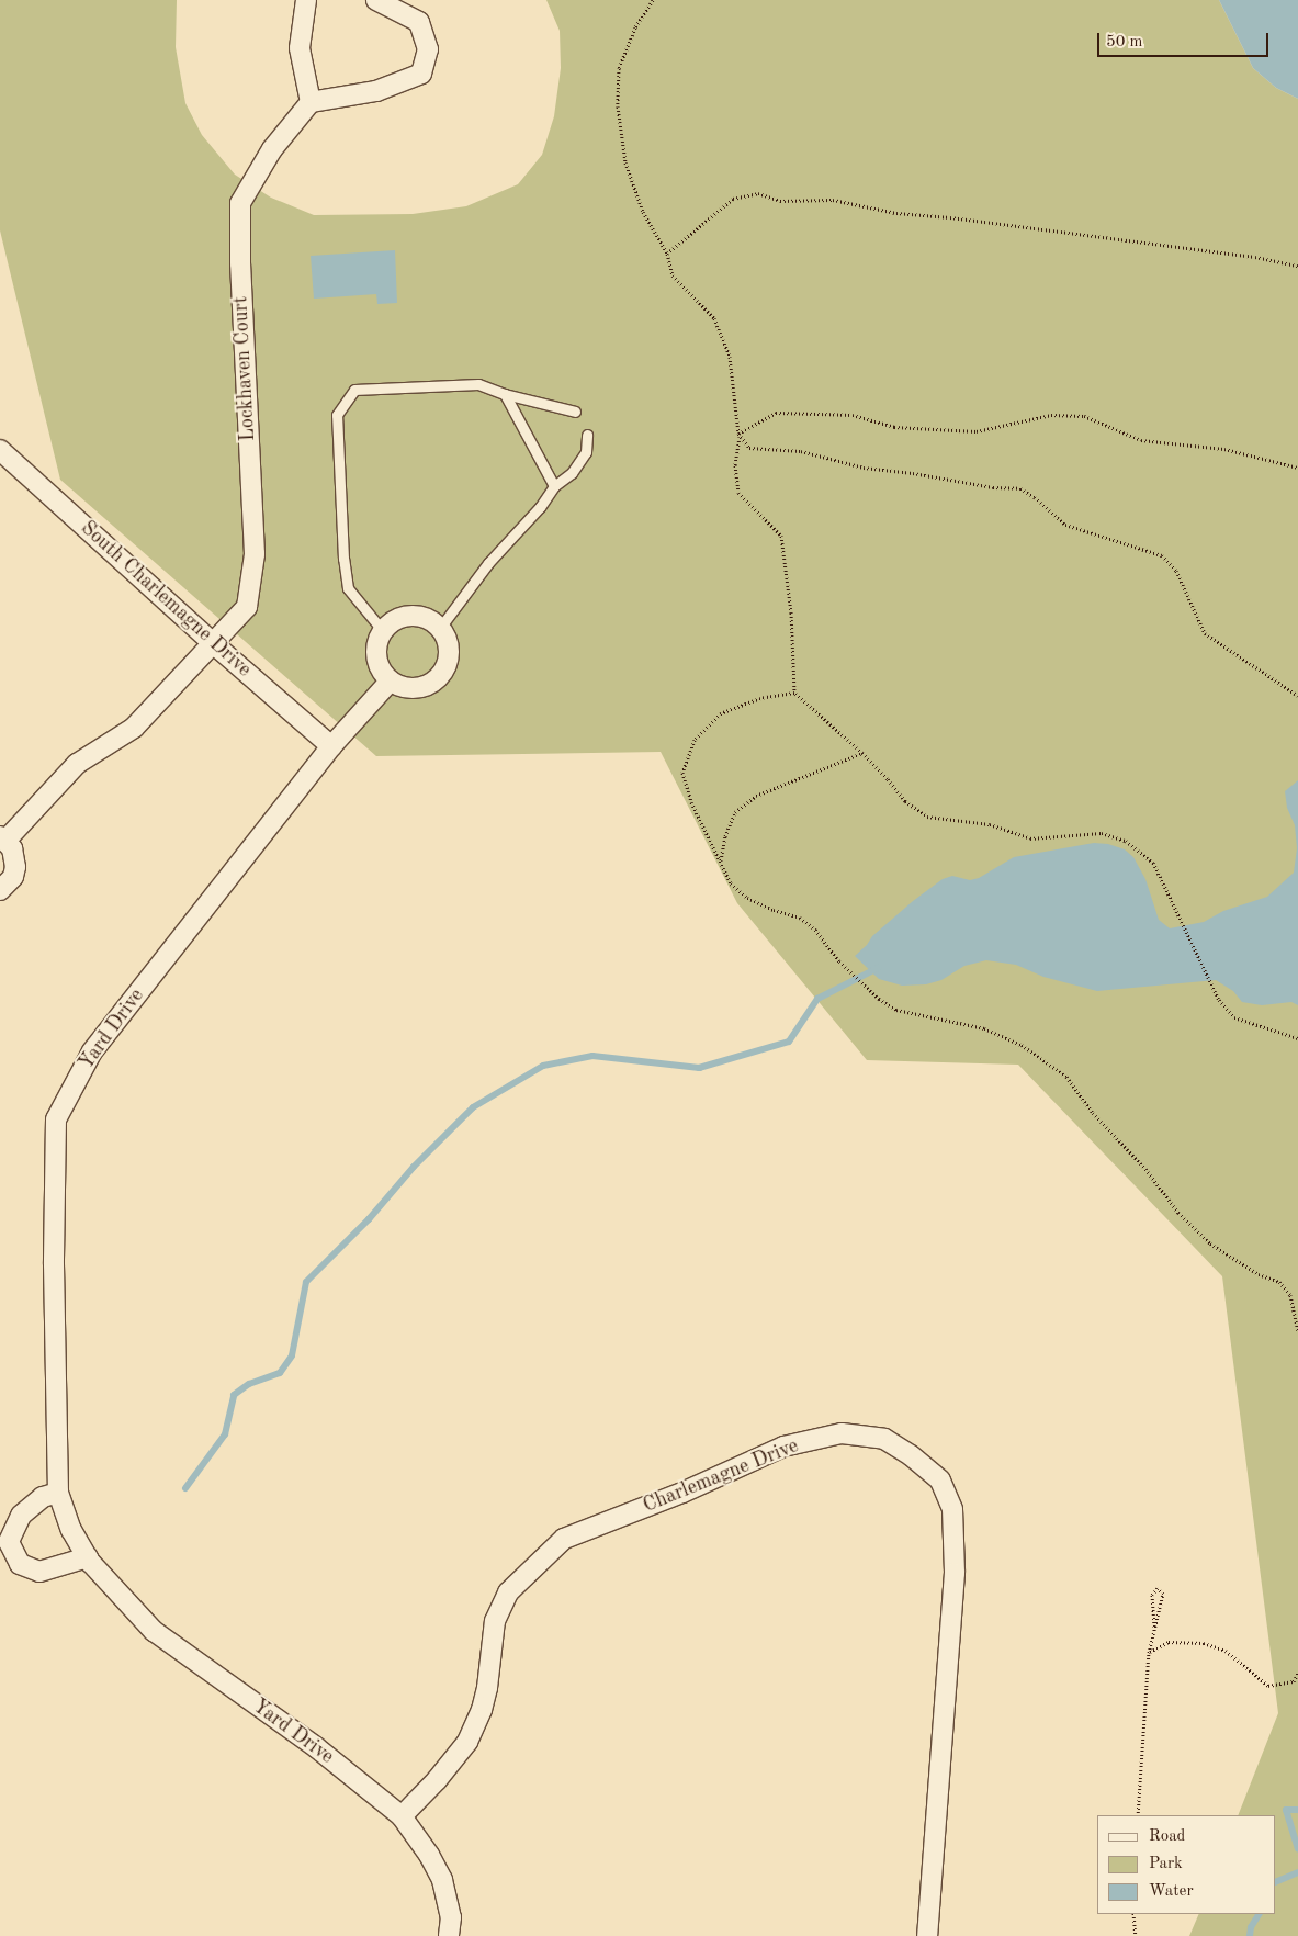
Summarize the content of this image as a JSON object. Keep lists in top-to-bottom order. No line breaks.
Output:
{"streets":{"street":["Lockhaven Court","South Charlemagne Drive","Yard Drive","Charlemagne Drive"]},"crossings":[["Lockhaven Court","South Charlemagne Drive"],["South Charlemagne Drive","Yard Drive"],["Yard Drive","Charlemagne Drive"]],"legend":["Road","Park","Water"],"scale_bar":"50 m"}
